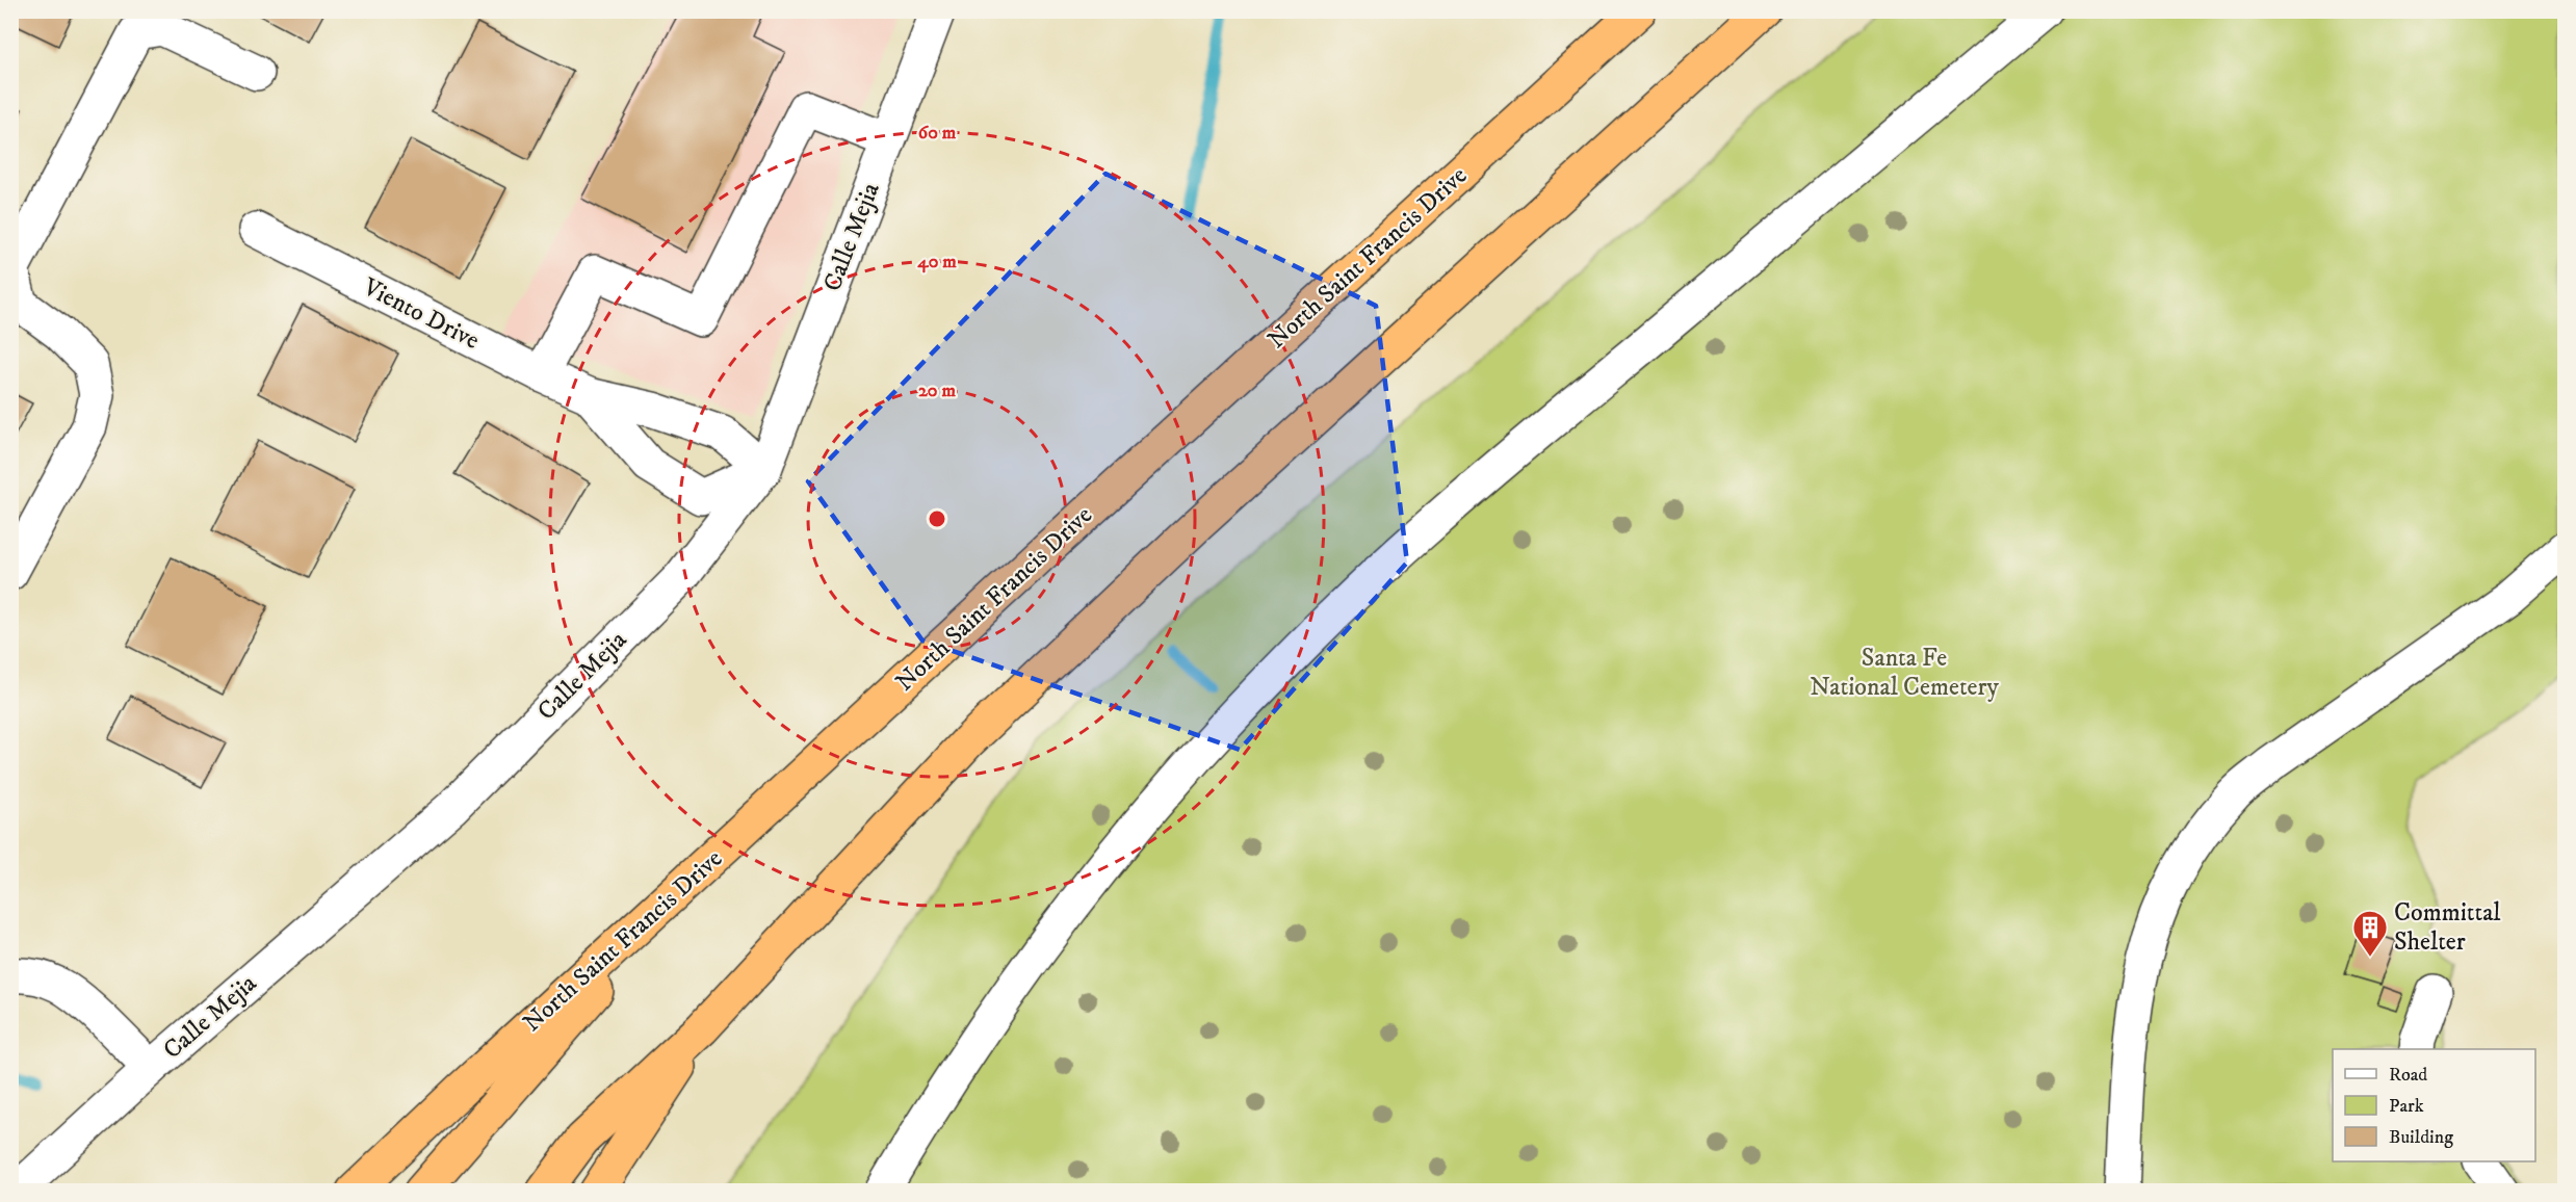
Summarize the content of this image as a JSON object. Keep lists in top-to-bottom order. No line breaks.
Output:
{"streets":{"highway":["North Saint Francis Drive"],"street":["Calle Mejia","Viento Drive"]},"crossings":[["Calle Mejia","Viento Drive"]],"parks":["Santa Fe National Cemetery"],"places":{"building":["Committal Shelter"]},"legend":["Road","Park","Building"],"rings":["60 m","40 m","20 m"]}
